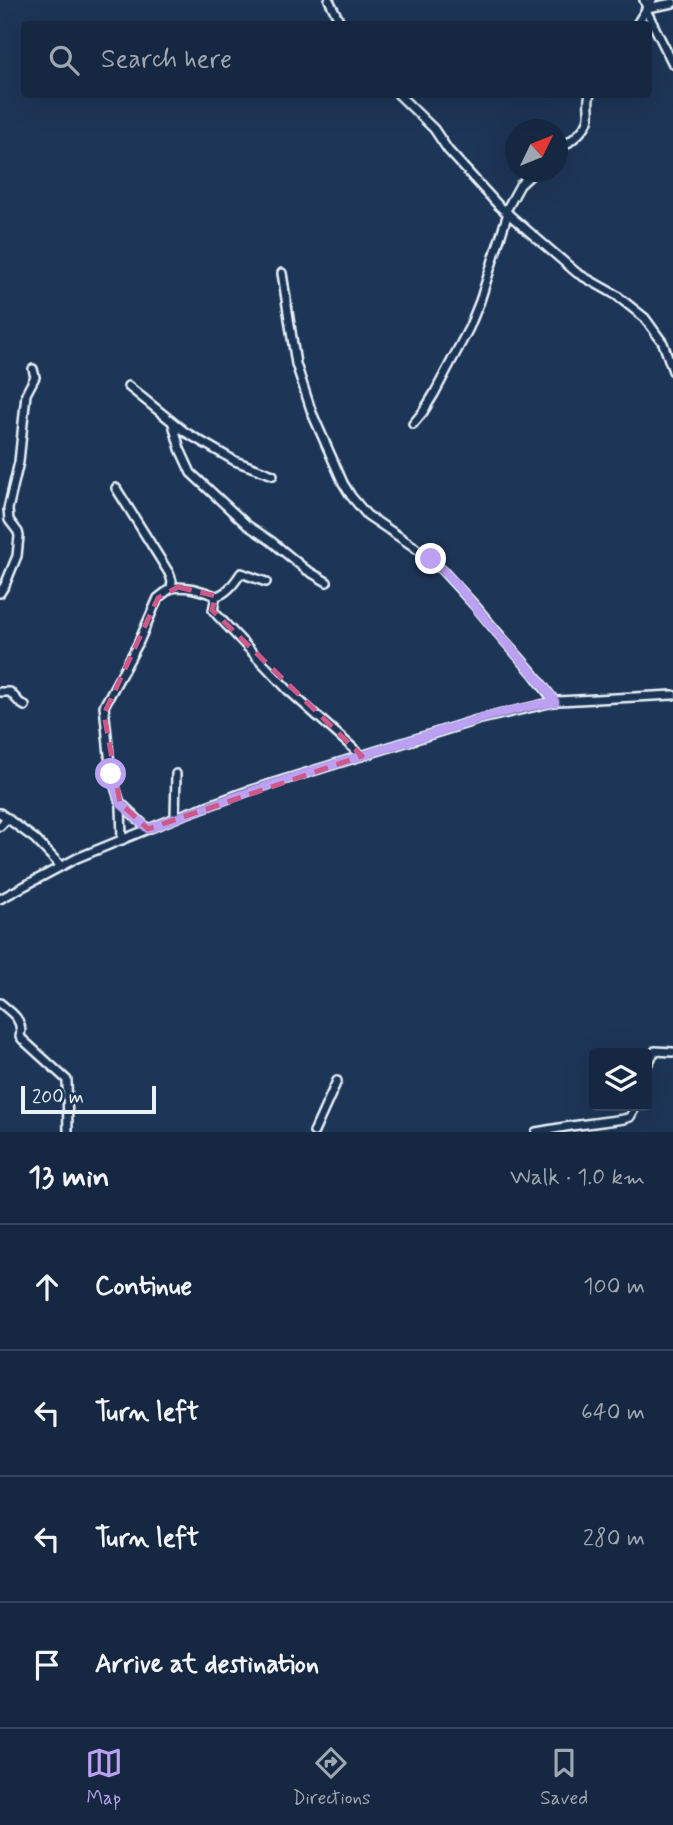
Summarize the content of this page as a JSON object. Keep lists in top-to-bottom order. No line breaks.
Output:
{"scale_bar":"200 m","north":"top right","page":{"search":"Search here","scale":"200 m","heading":["13 min","Walk · 1.0 km"],"list":[["Continue","100 m"],["Turn left","640 m"],["Turn left","280 m"],"Arrive at destination"],"nav":["Map","Directions","Saved"]}}
